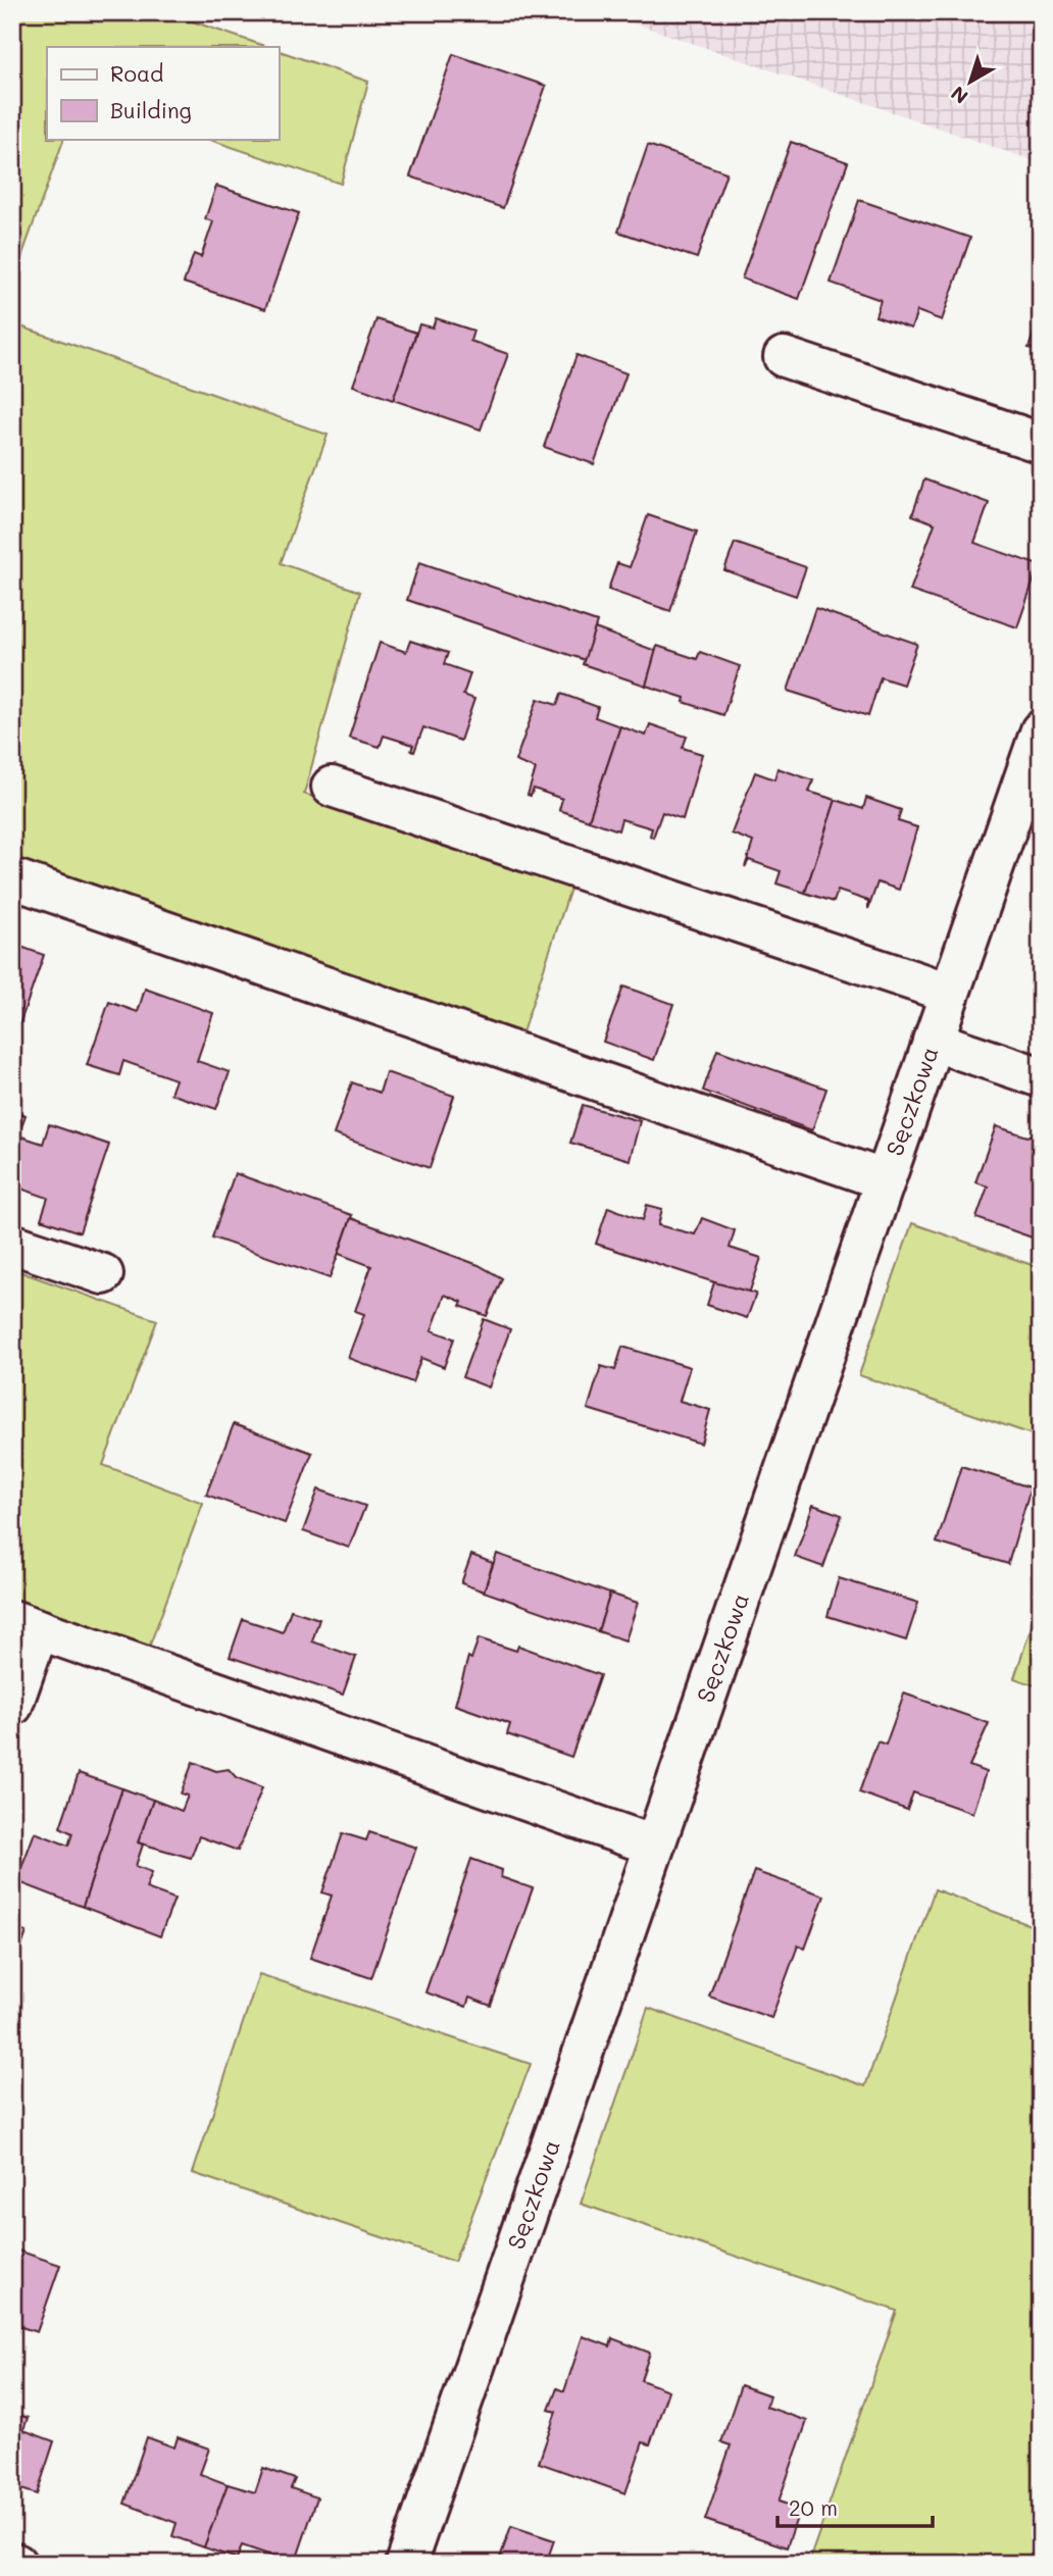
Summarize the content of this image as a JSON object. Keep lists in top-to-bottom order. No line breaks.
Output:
{"streets":{"street":["Sęczkowa"]},"legend":["Road","Building"],"scale_bar":"20 m","north":"bottom left"}
